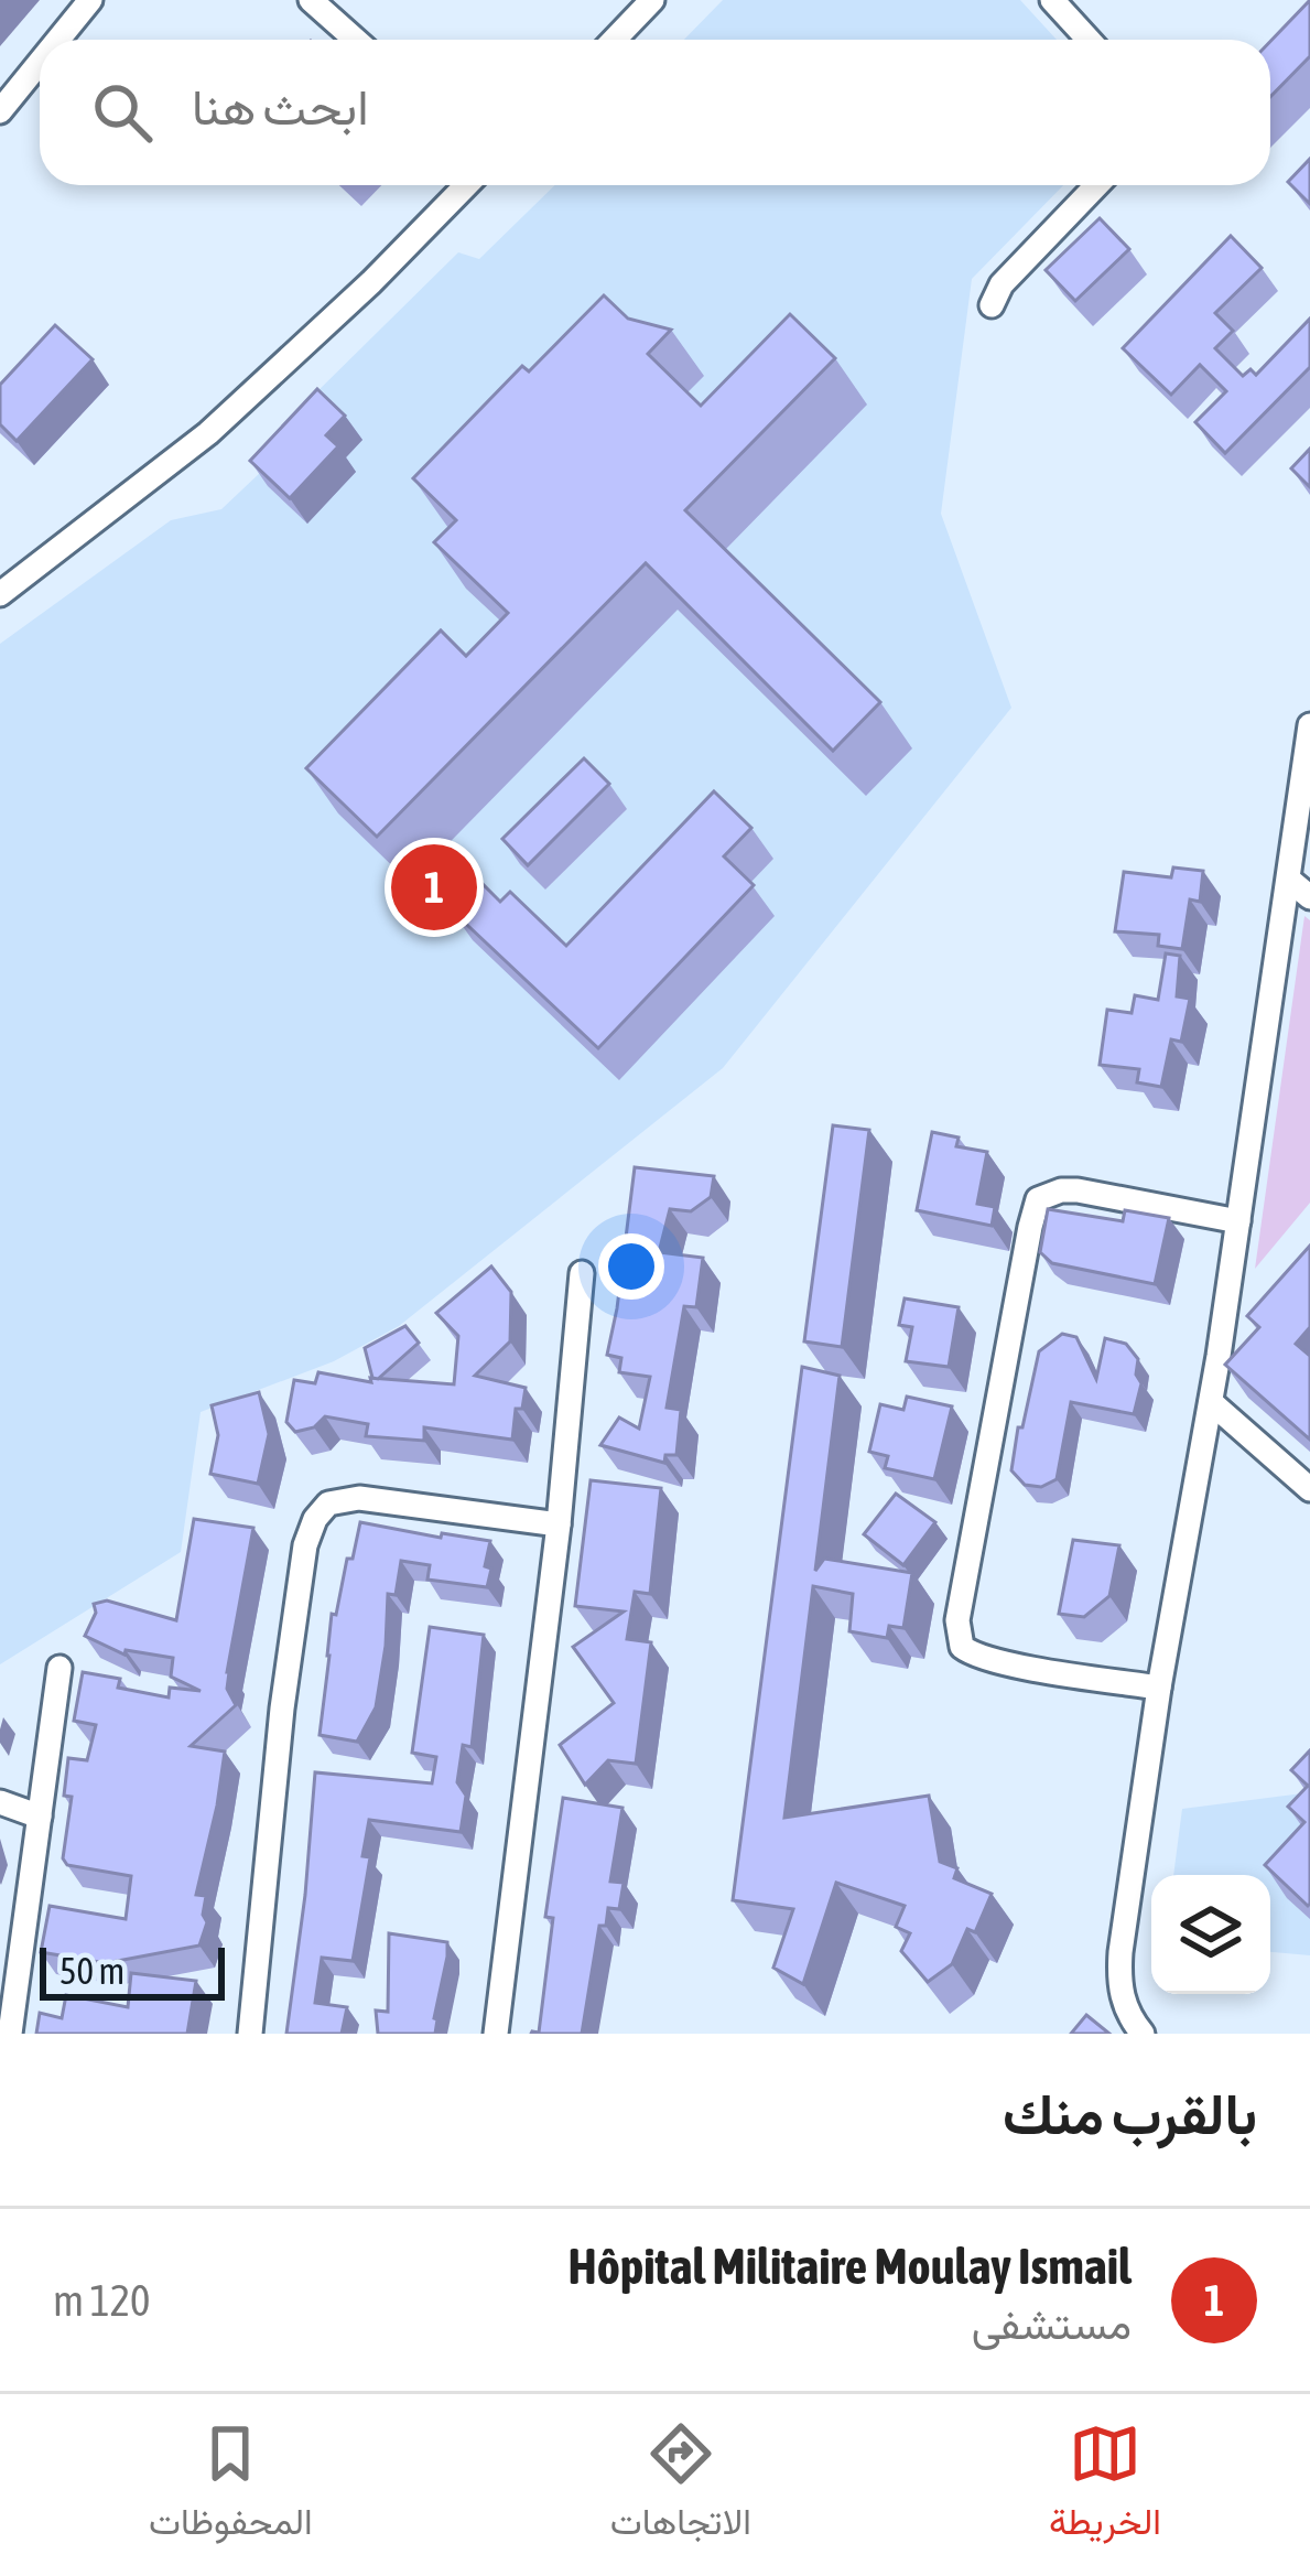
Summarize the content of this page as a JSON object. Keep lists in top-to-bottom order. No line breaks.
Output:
{"scale_bar":"50 m","page":{"search":"ابحث هنا","pins":"1","scale":"50 m","heading":"بالقرب منك","list":[{"mark":"1","name":"Hôpital Militaire Moulay Ismail","note":"مستشفى","value":"120 m"}],"nav":["الخريطة","الاتجاهات","المحفوظات"]}}
